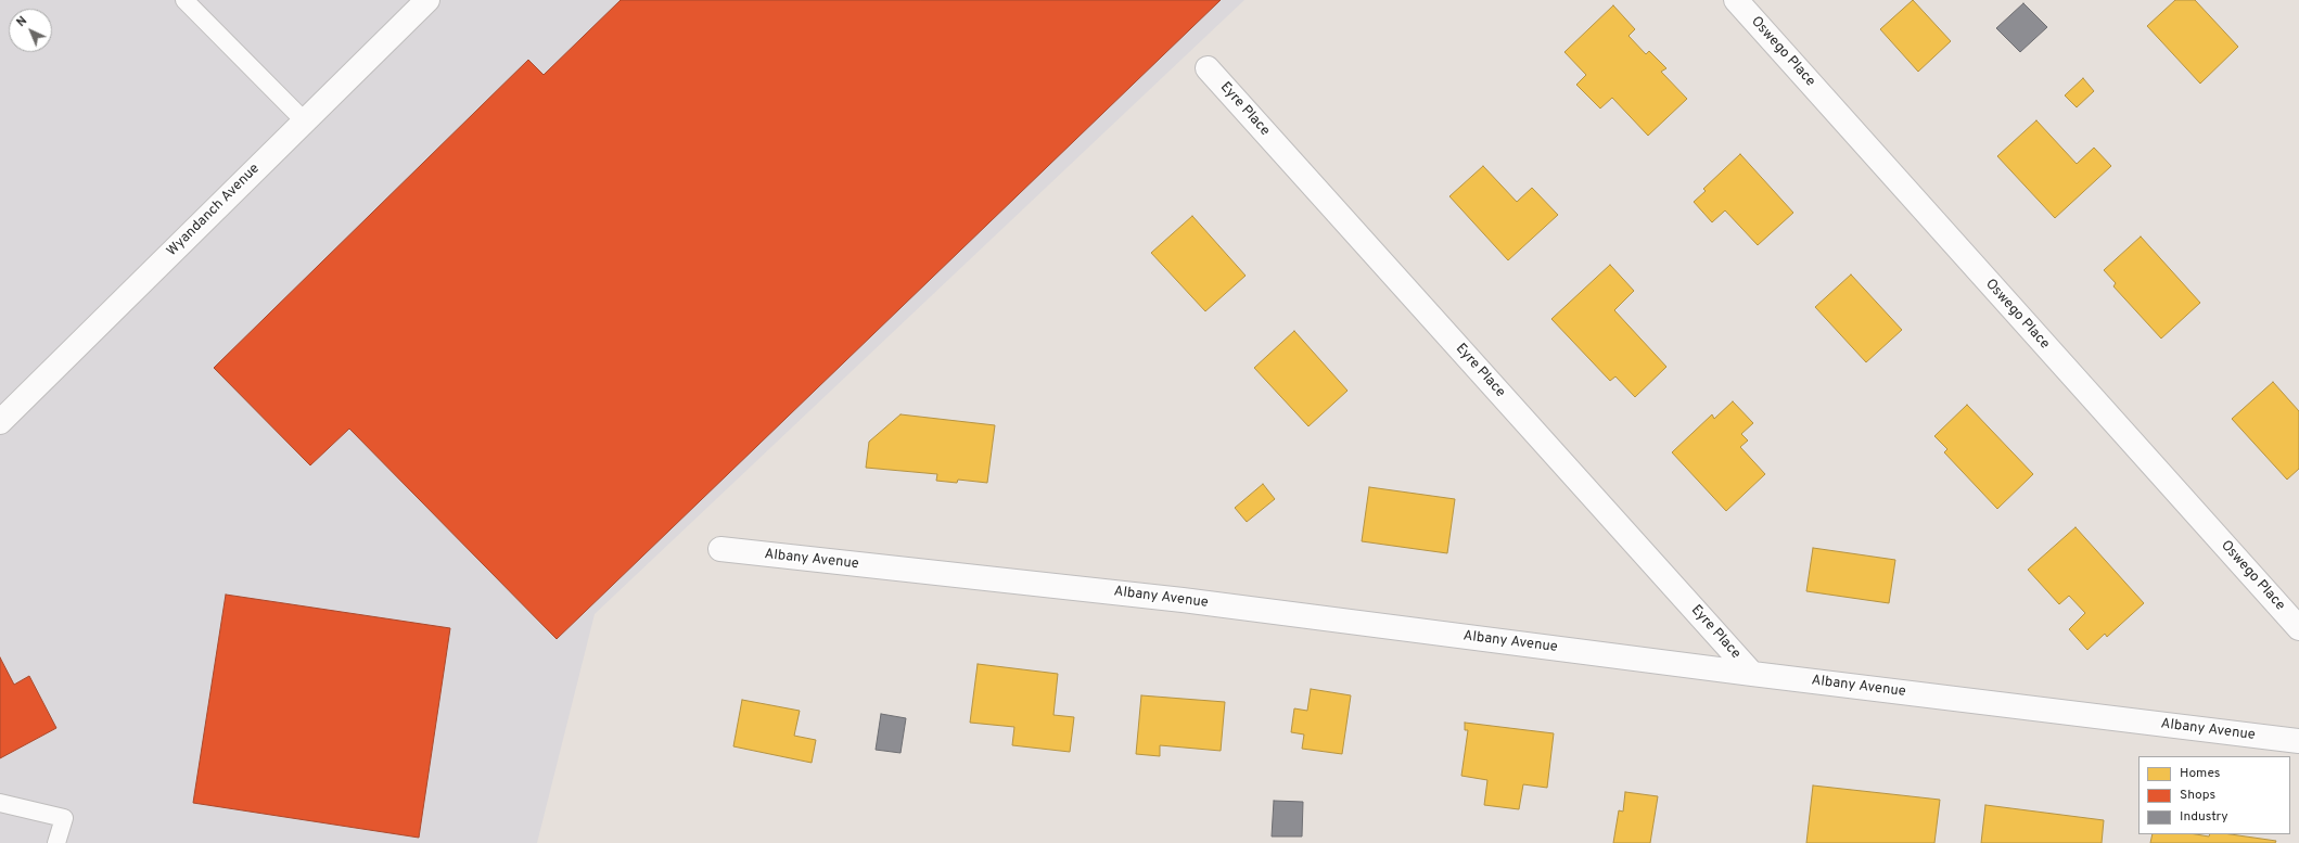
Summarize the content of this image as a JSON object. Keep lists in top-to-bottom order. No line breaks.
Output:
{"streets":{"street":["Oswego Place","Eyre Place","Wyandanch Avenue","Albany Avenue"]},"crossings":[["Eyre Place","Albany Avenue"]],"legend":["Homes","Shops","Industry"],"north":"top left"}
